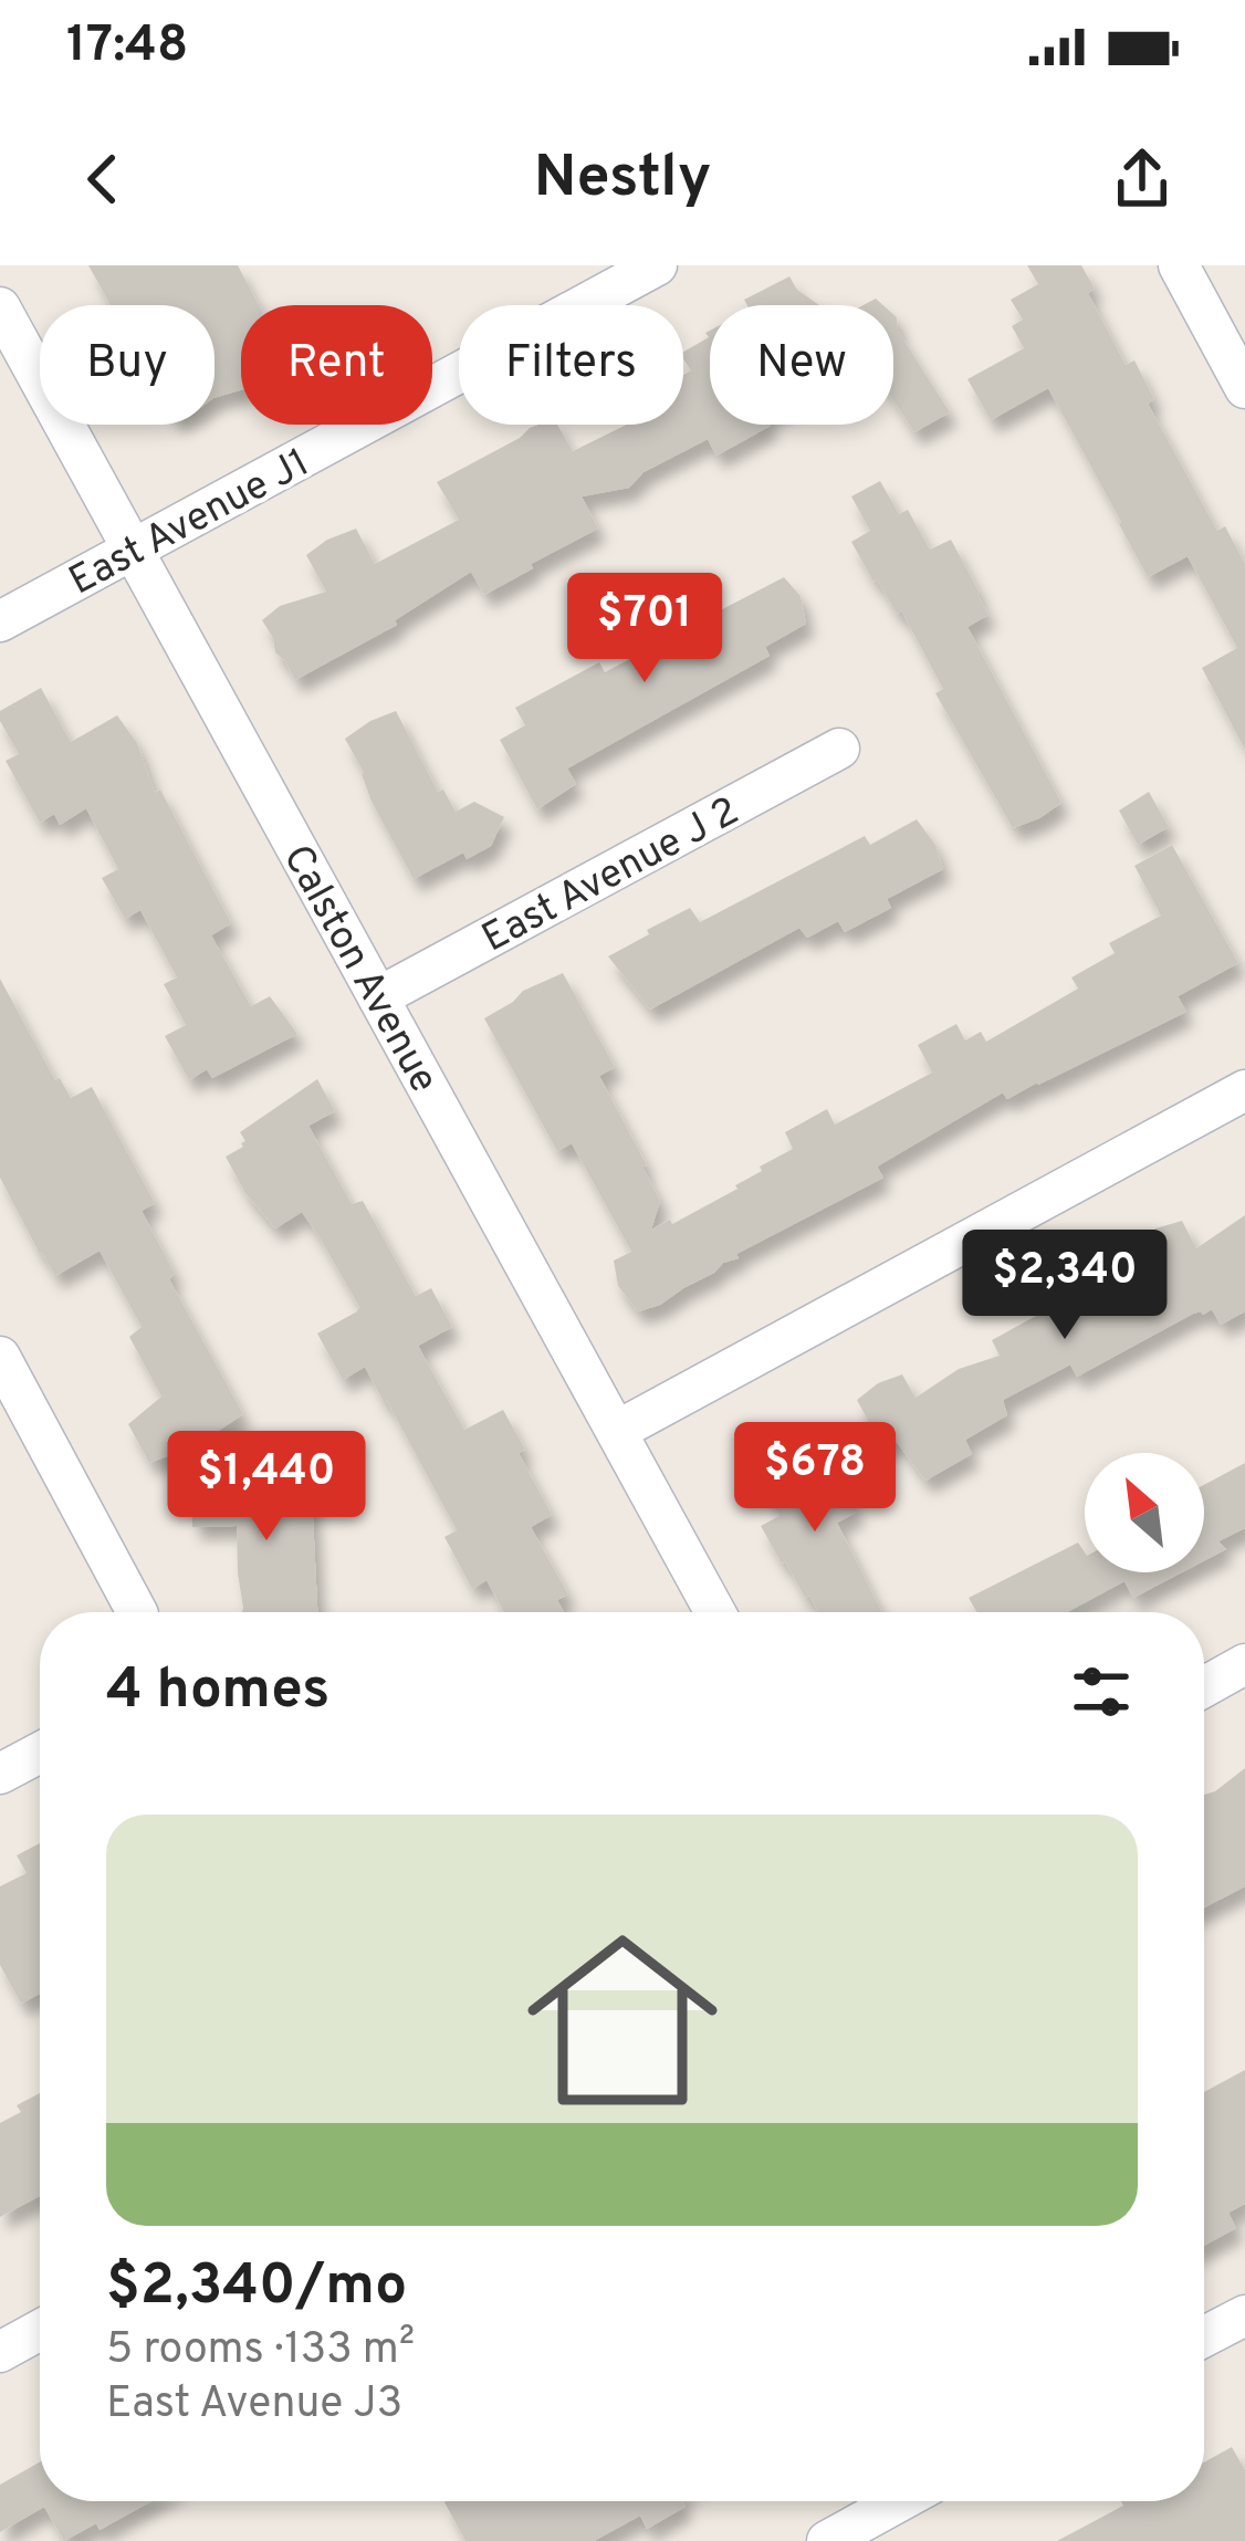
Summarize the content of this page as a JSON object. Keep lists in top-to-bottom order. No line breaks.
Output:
{"streets":{"street":["East Avenue J1","East Avenue J 2","Calston Avenue"]},"crossings":[["East Avenue J1","Calston Avenue"],["East Avenue J 2","Calston Avenue"]],"north":"top left","page":{"status":"17:48","header":"Nestly","chip":["Buy","Rent","Filters","New"],"price":["$701","$2,340","$678","$1,440"],"heading":"4 homes","list":[{"name":"$2,340/mo","note":"5 rooms · 133 m² · East Avenue J3"}]}}
